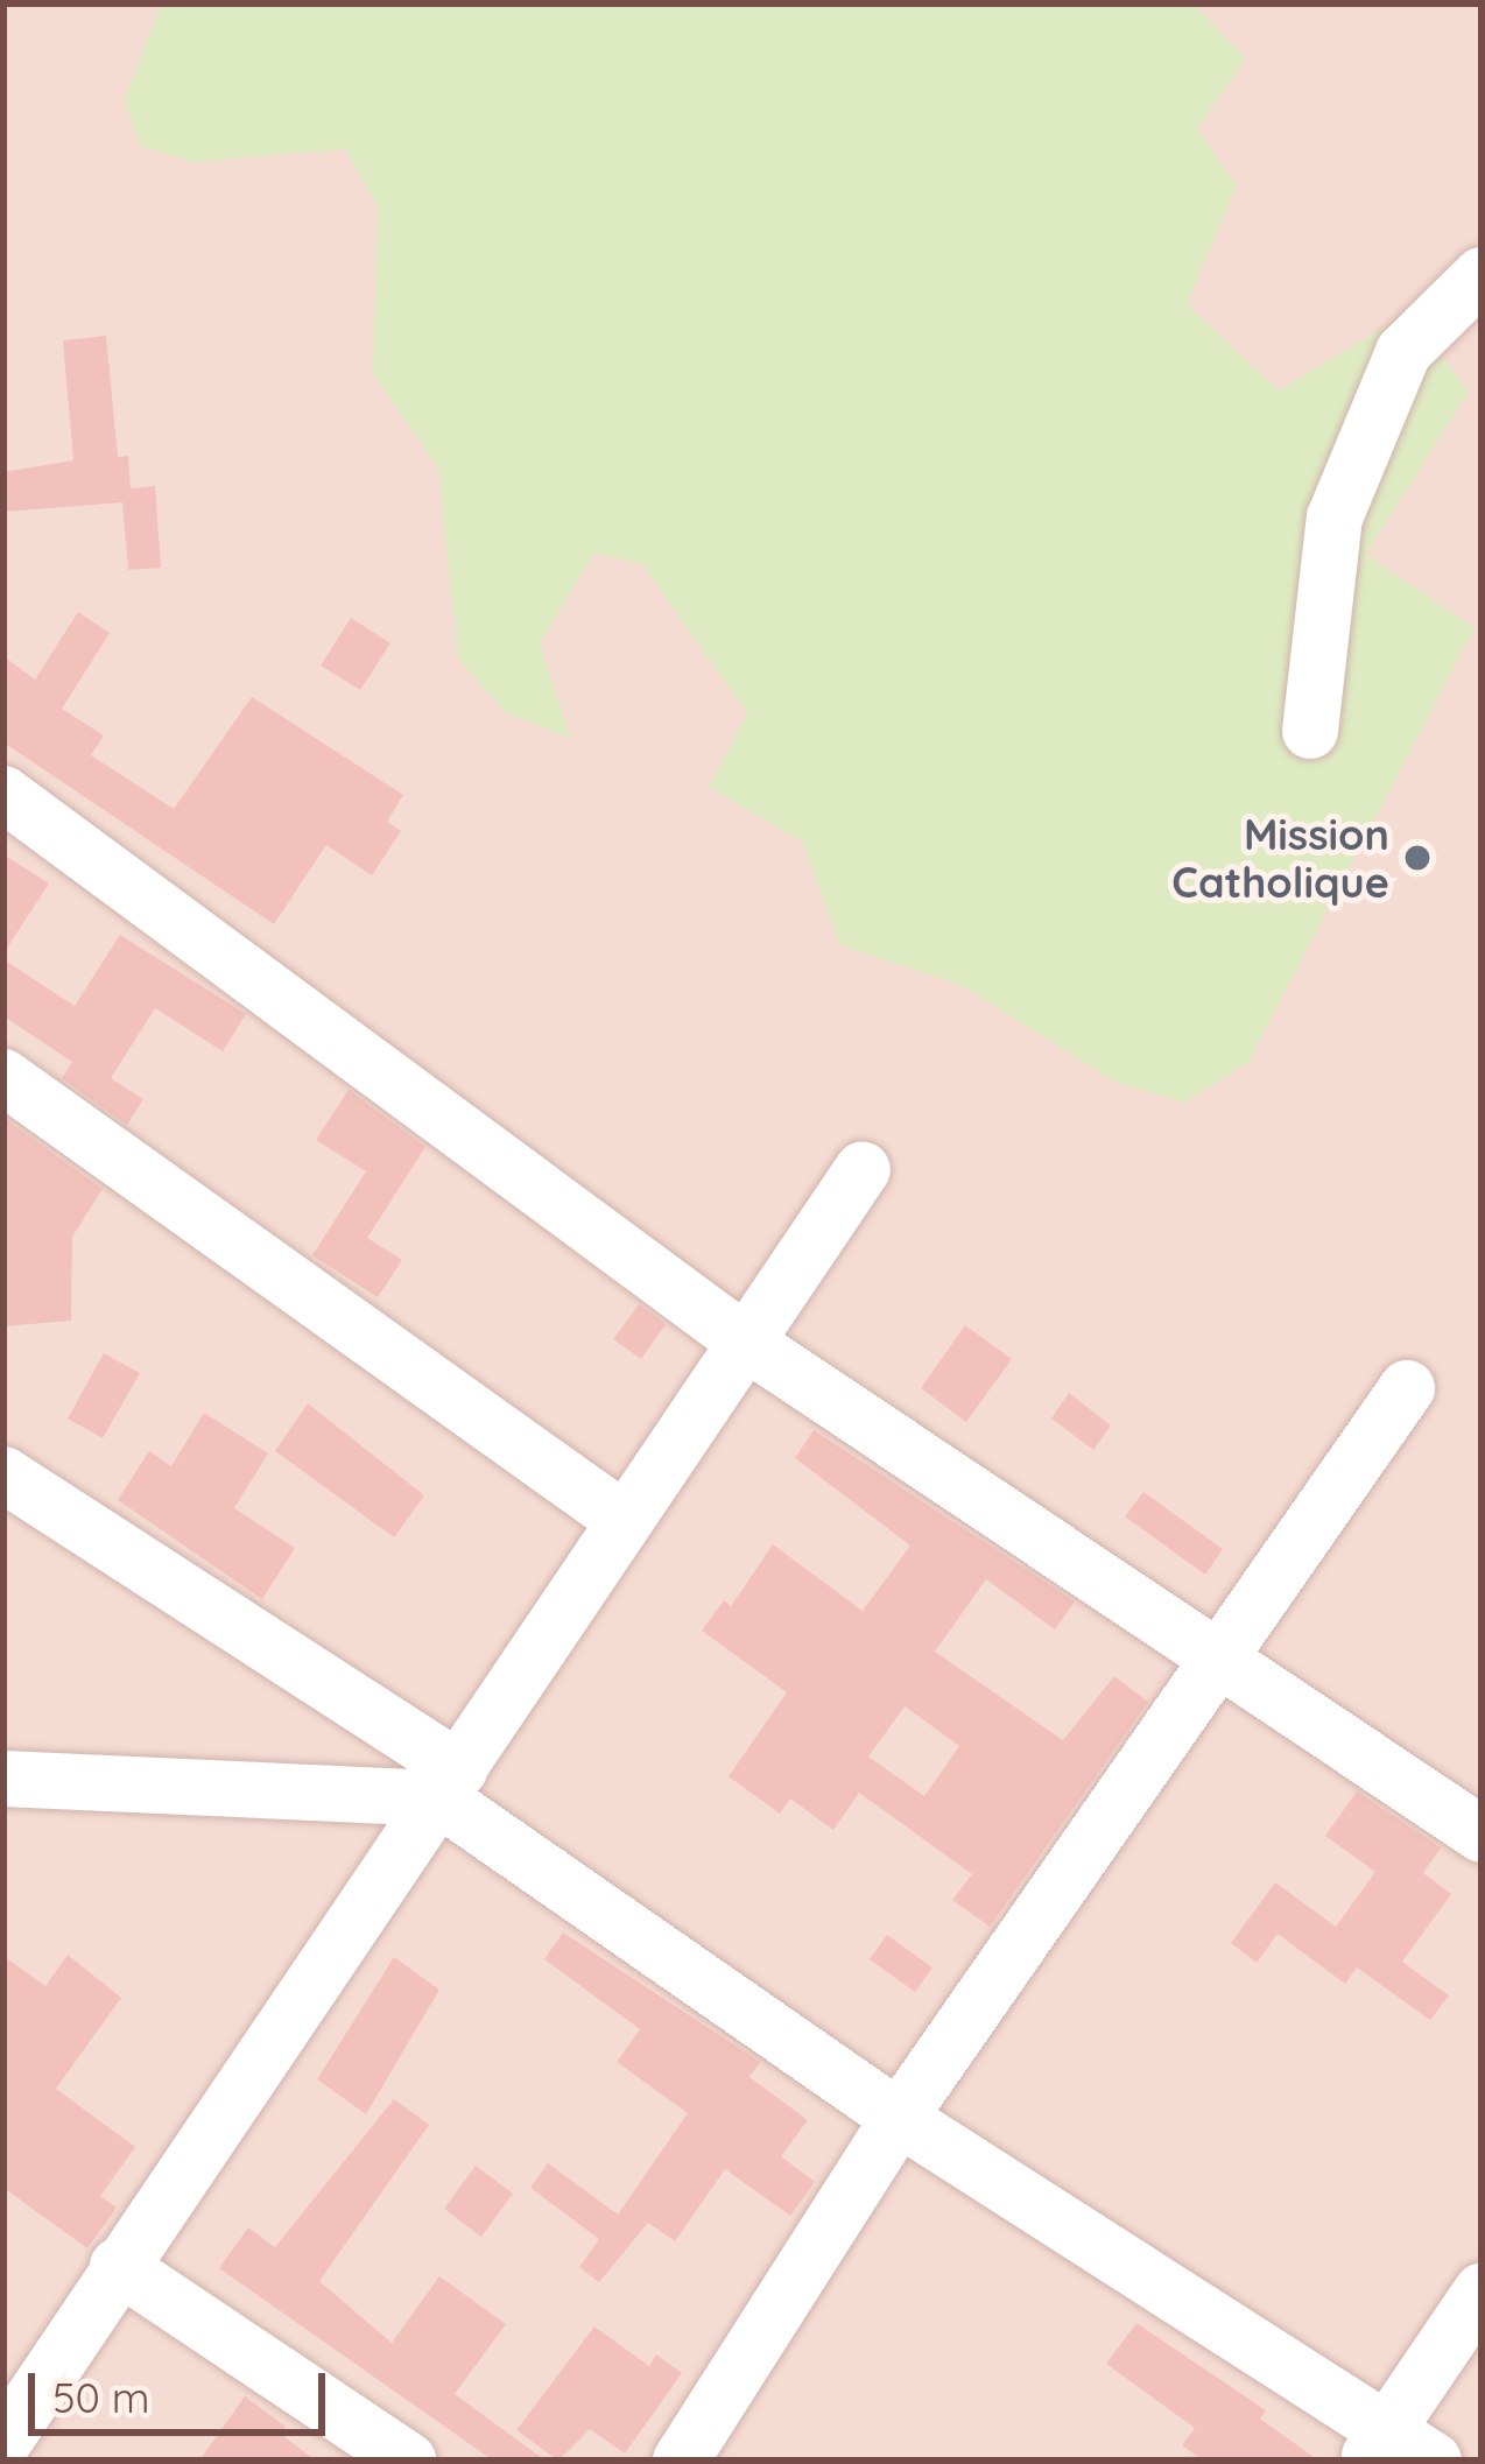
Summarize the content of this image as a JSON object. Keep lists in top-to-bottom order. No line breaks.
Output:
{"places":["Mission Catholique"],"scale_bar":"50 m"}
